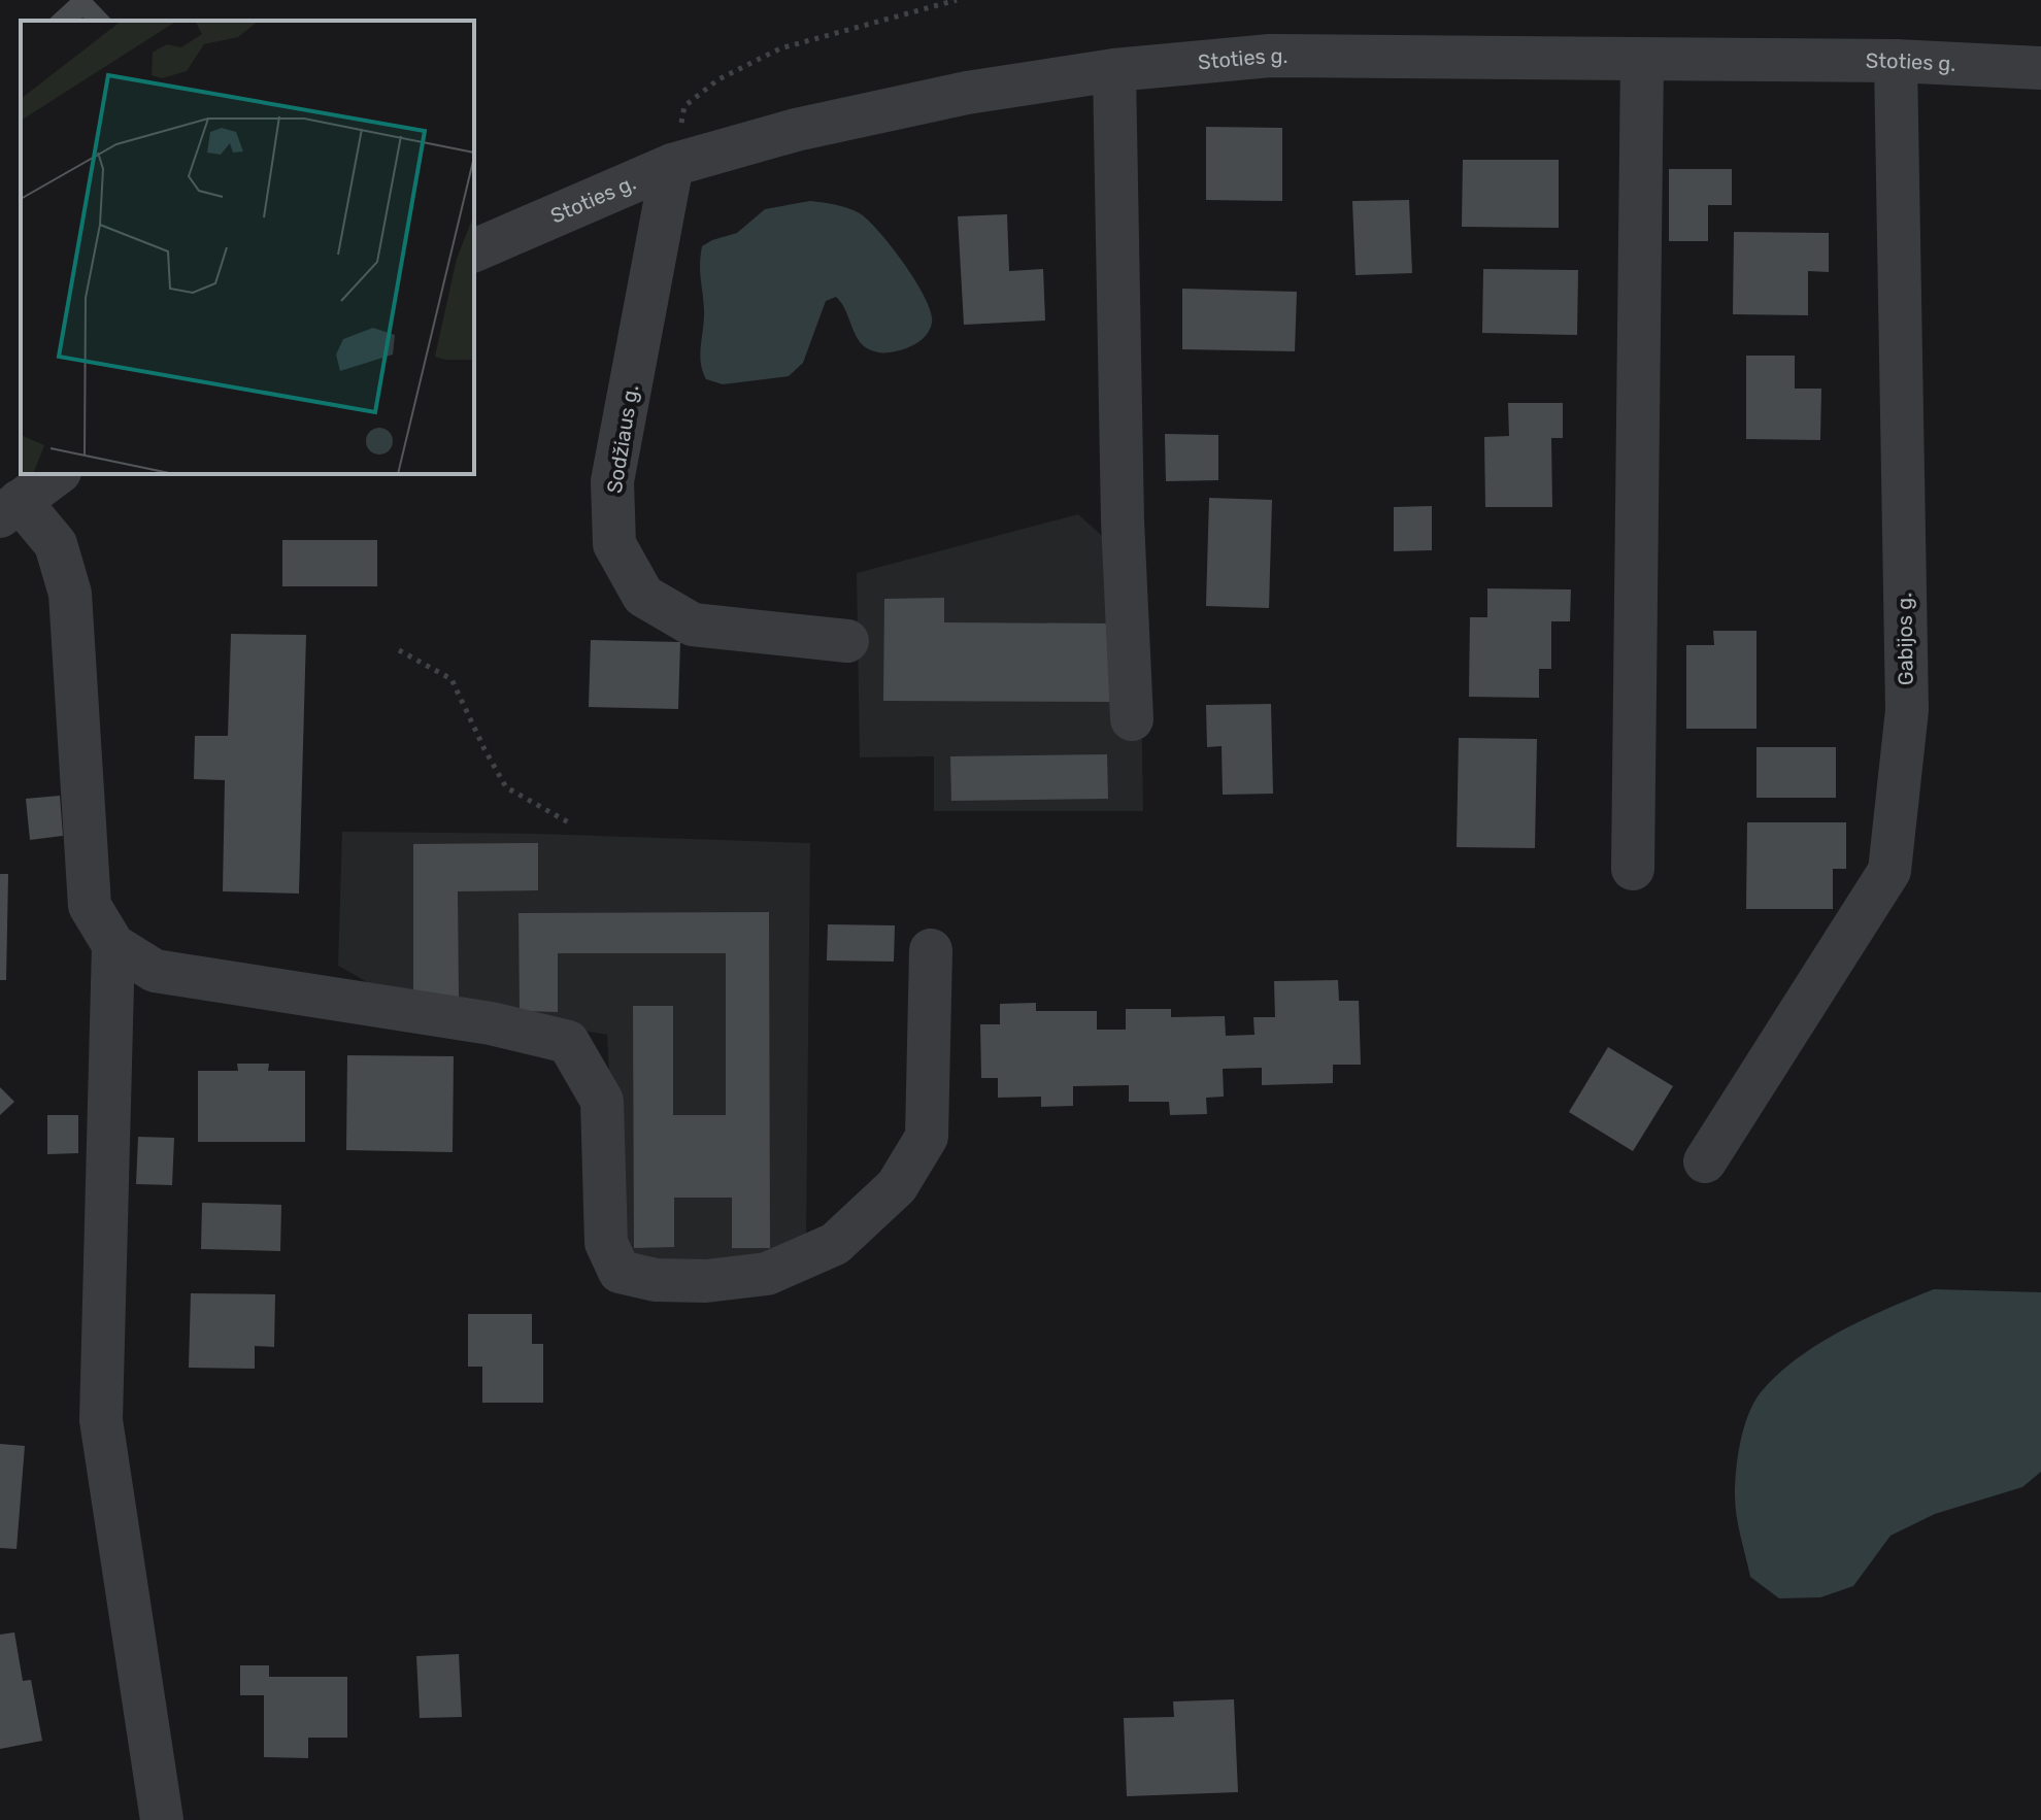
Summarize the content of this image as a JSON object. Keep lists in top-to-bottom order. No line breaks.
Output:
{"streets":{"street":["Stoties g.","Sodžiaus g.","Gabijos g."]},"crossings":[["Stoties g.","Sodžiaus g."],["Stoties g.","Gabijos g."]]}
